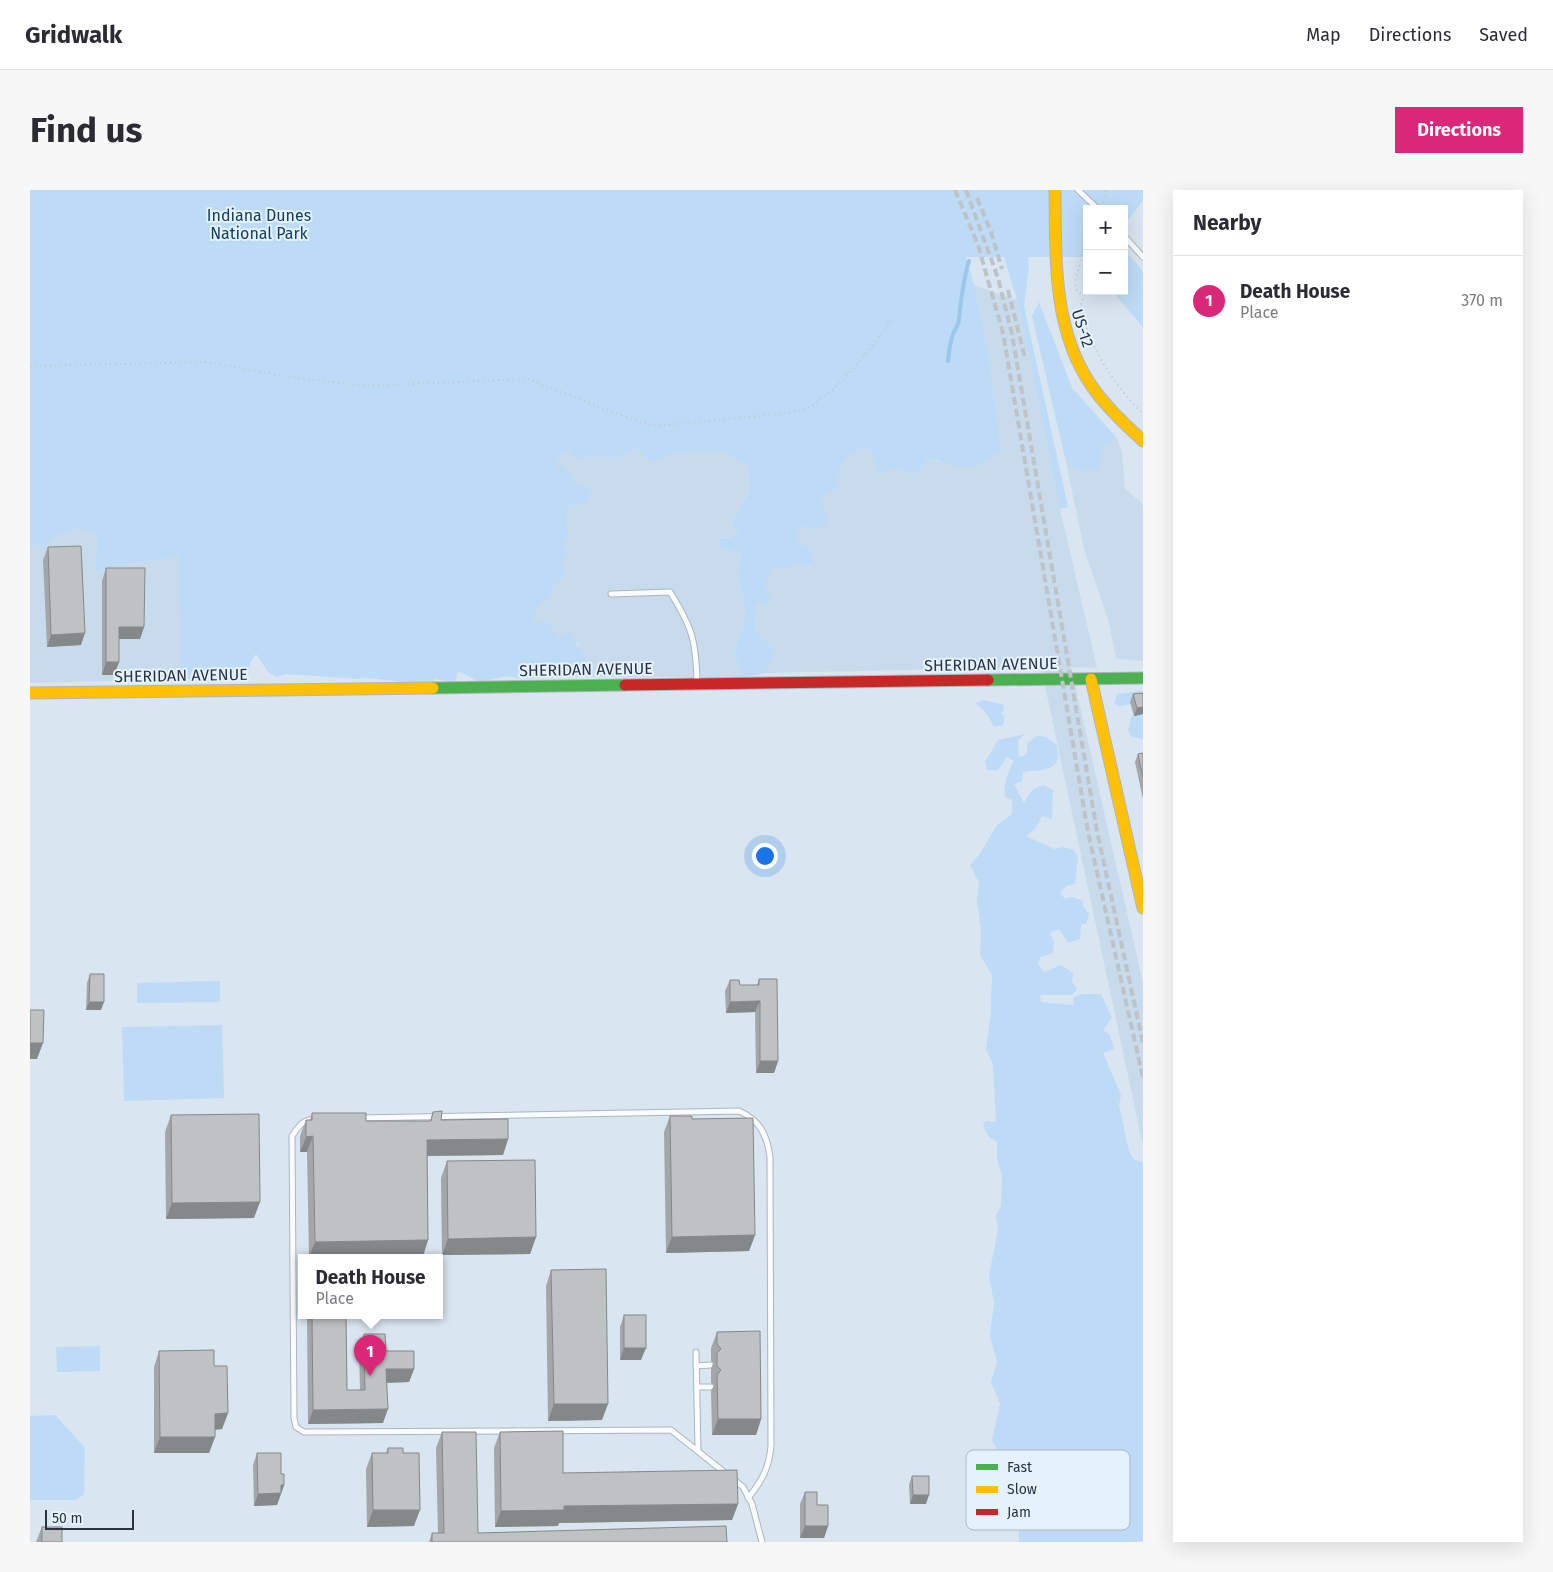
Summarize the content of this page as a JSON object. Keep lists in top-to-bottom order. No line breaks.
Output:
{"streets":{"street":["US-12","SHERIDAN AVENUE"]},"parks":["Indiana Dunes National Park"],"legend":["Fast","Slow","Jam"],"scale_bar":"50 m","page":{"header":"Gridwalk","nav":["Map","Directions","Saved"],"buttons":"Directions","title":"Find us","heading":"Nearby","map_buttons":["+","−"],"list":[{"mark":"1","name":"Death House","note":"Place","value":"370 m"}],"popup":["Death House","Place"],"pins":"1","scale":"50 m"}}
